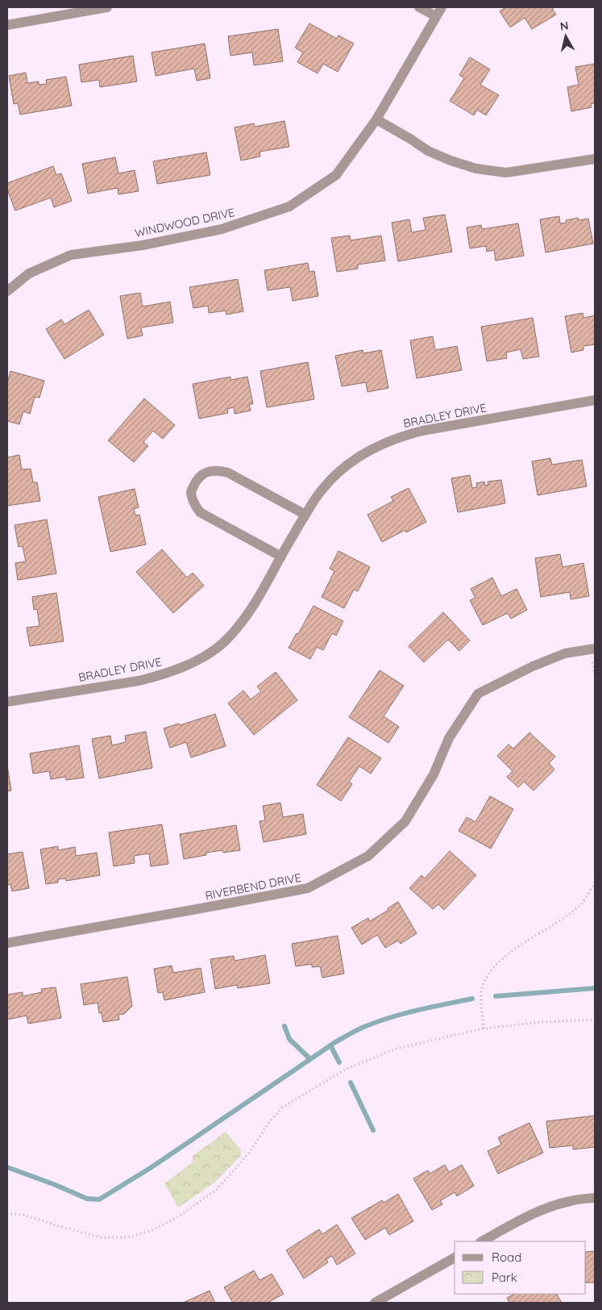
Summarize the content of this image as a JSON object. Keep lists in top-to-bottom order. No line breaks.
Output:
{"streets":{"street":["WINDWOOD DRIVE","BRADLEY DRIVE","RIVERBEND DRIVE"]},"legend":["Road","Park"],"north":"top"}
